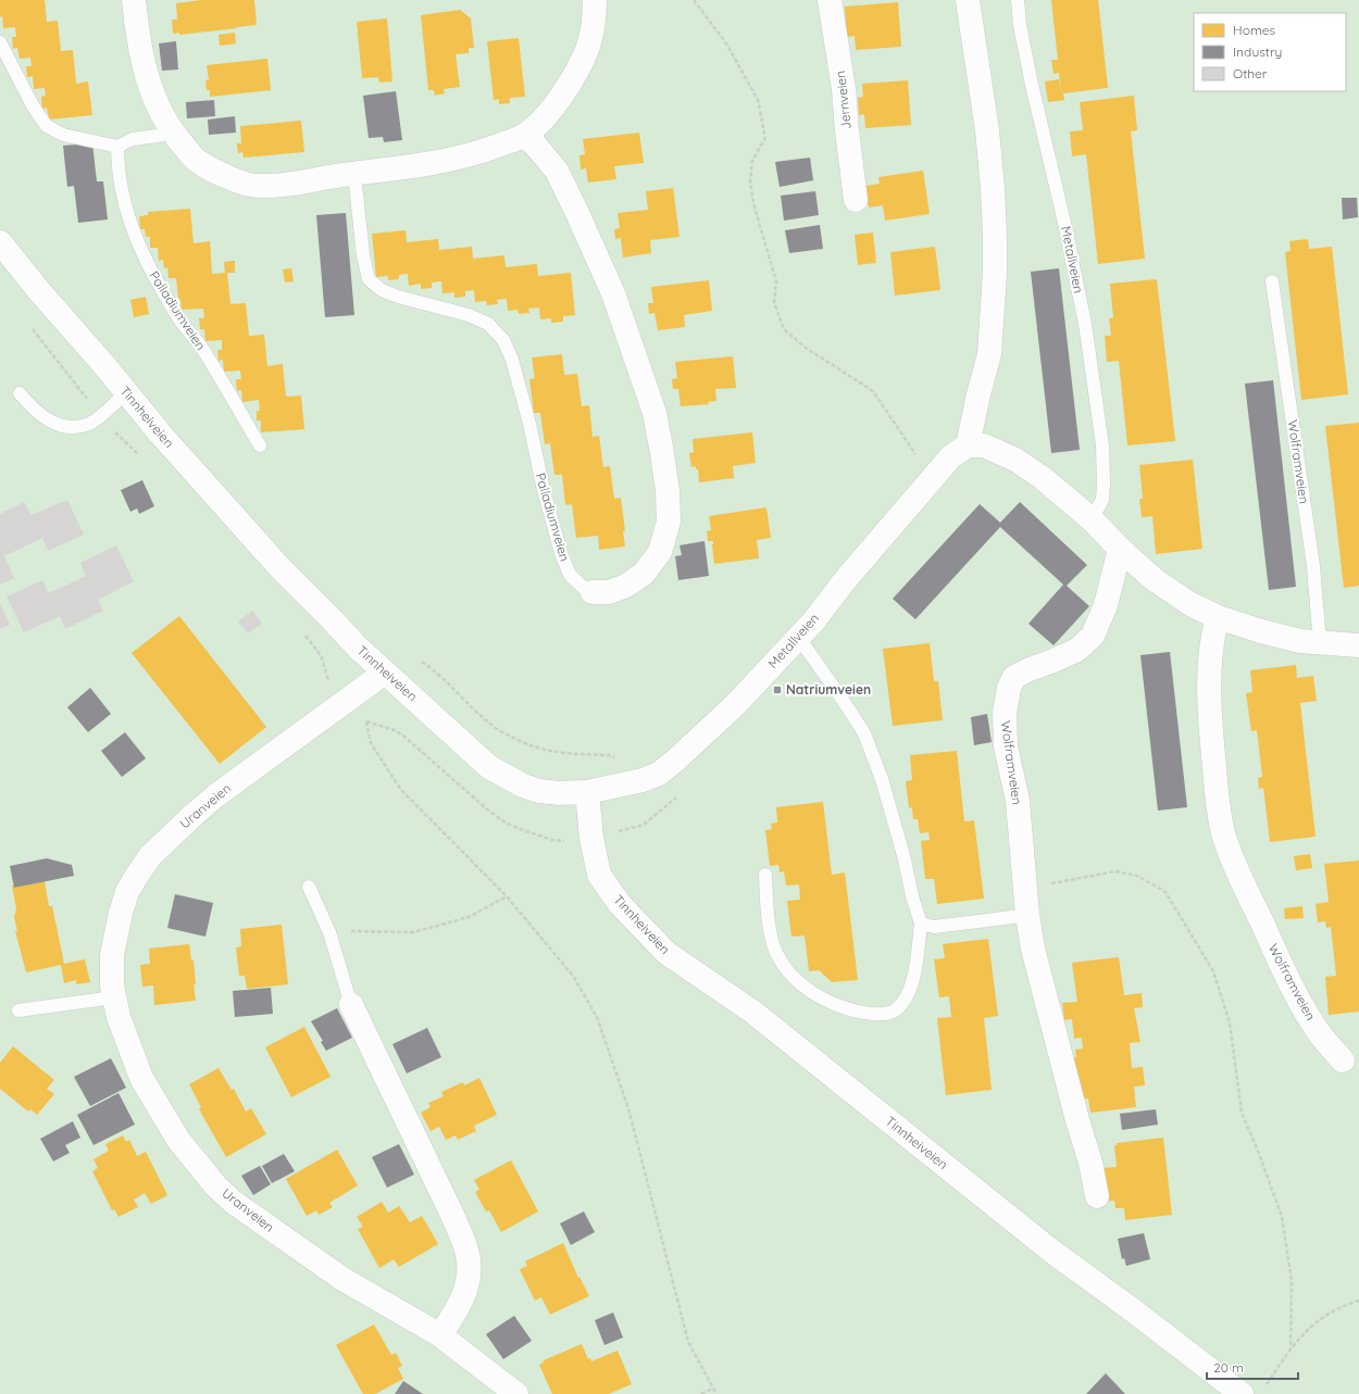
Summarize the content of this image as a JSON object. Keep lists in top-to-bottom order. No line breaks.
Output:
{"streets":{"street":["Jernveien","Metallveien","Palladiumveien","Tinnheiveien","Wolframveien","Uranveien"]},"crossings":[["Metallveien","Tinnheiveien"],["Tinnheiveien","Uranveien"]],"places":{"transit":["Natriumveien"]},"legend":["Homes","Industry","Other"],"scale_bar":"20 m"}
